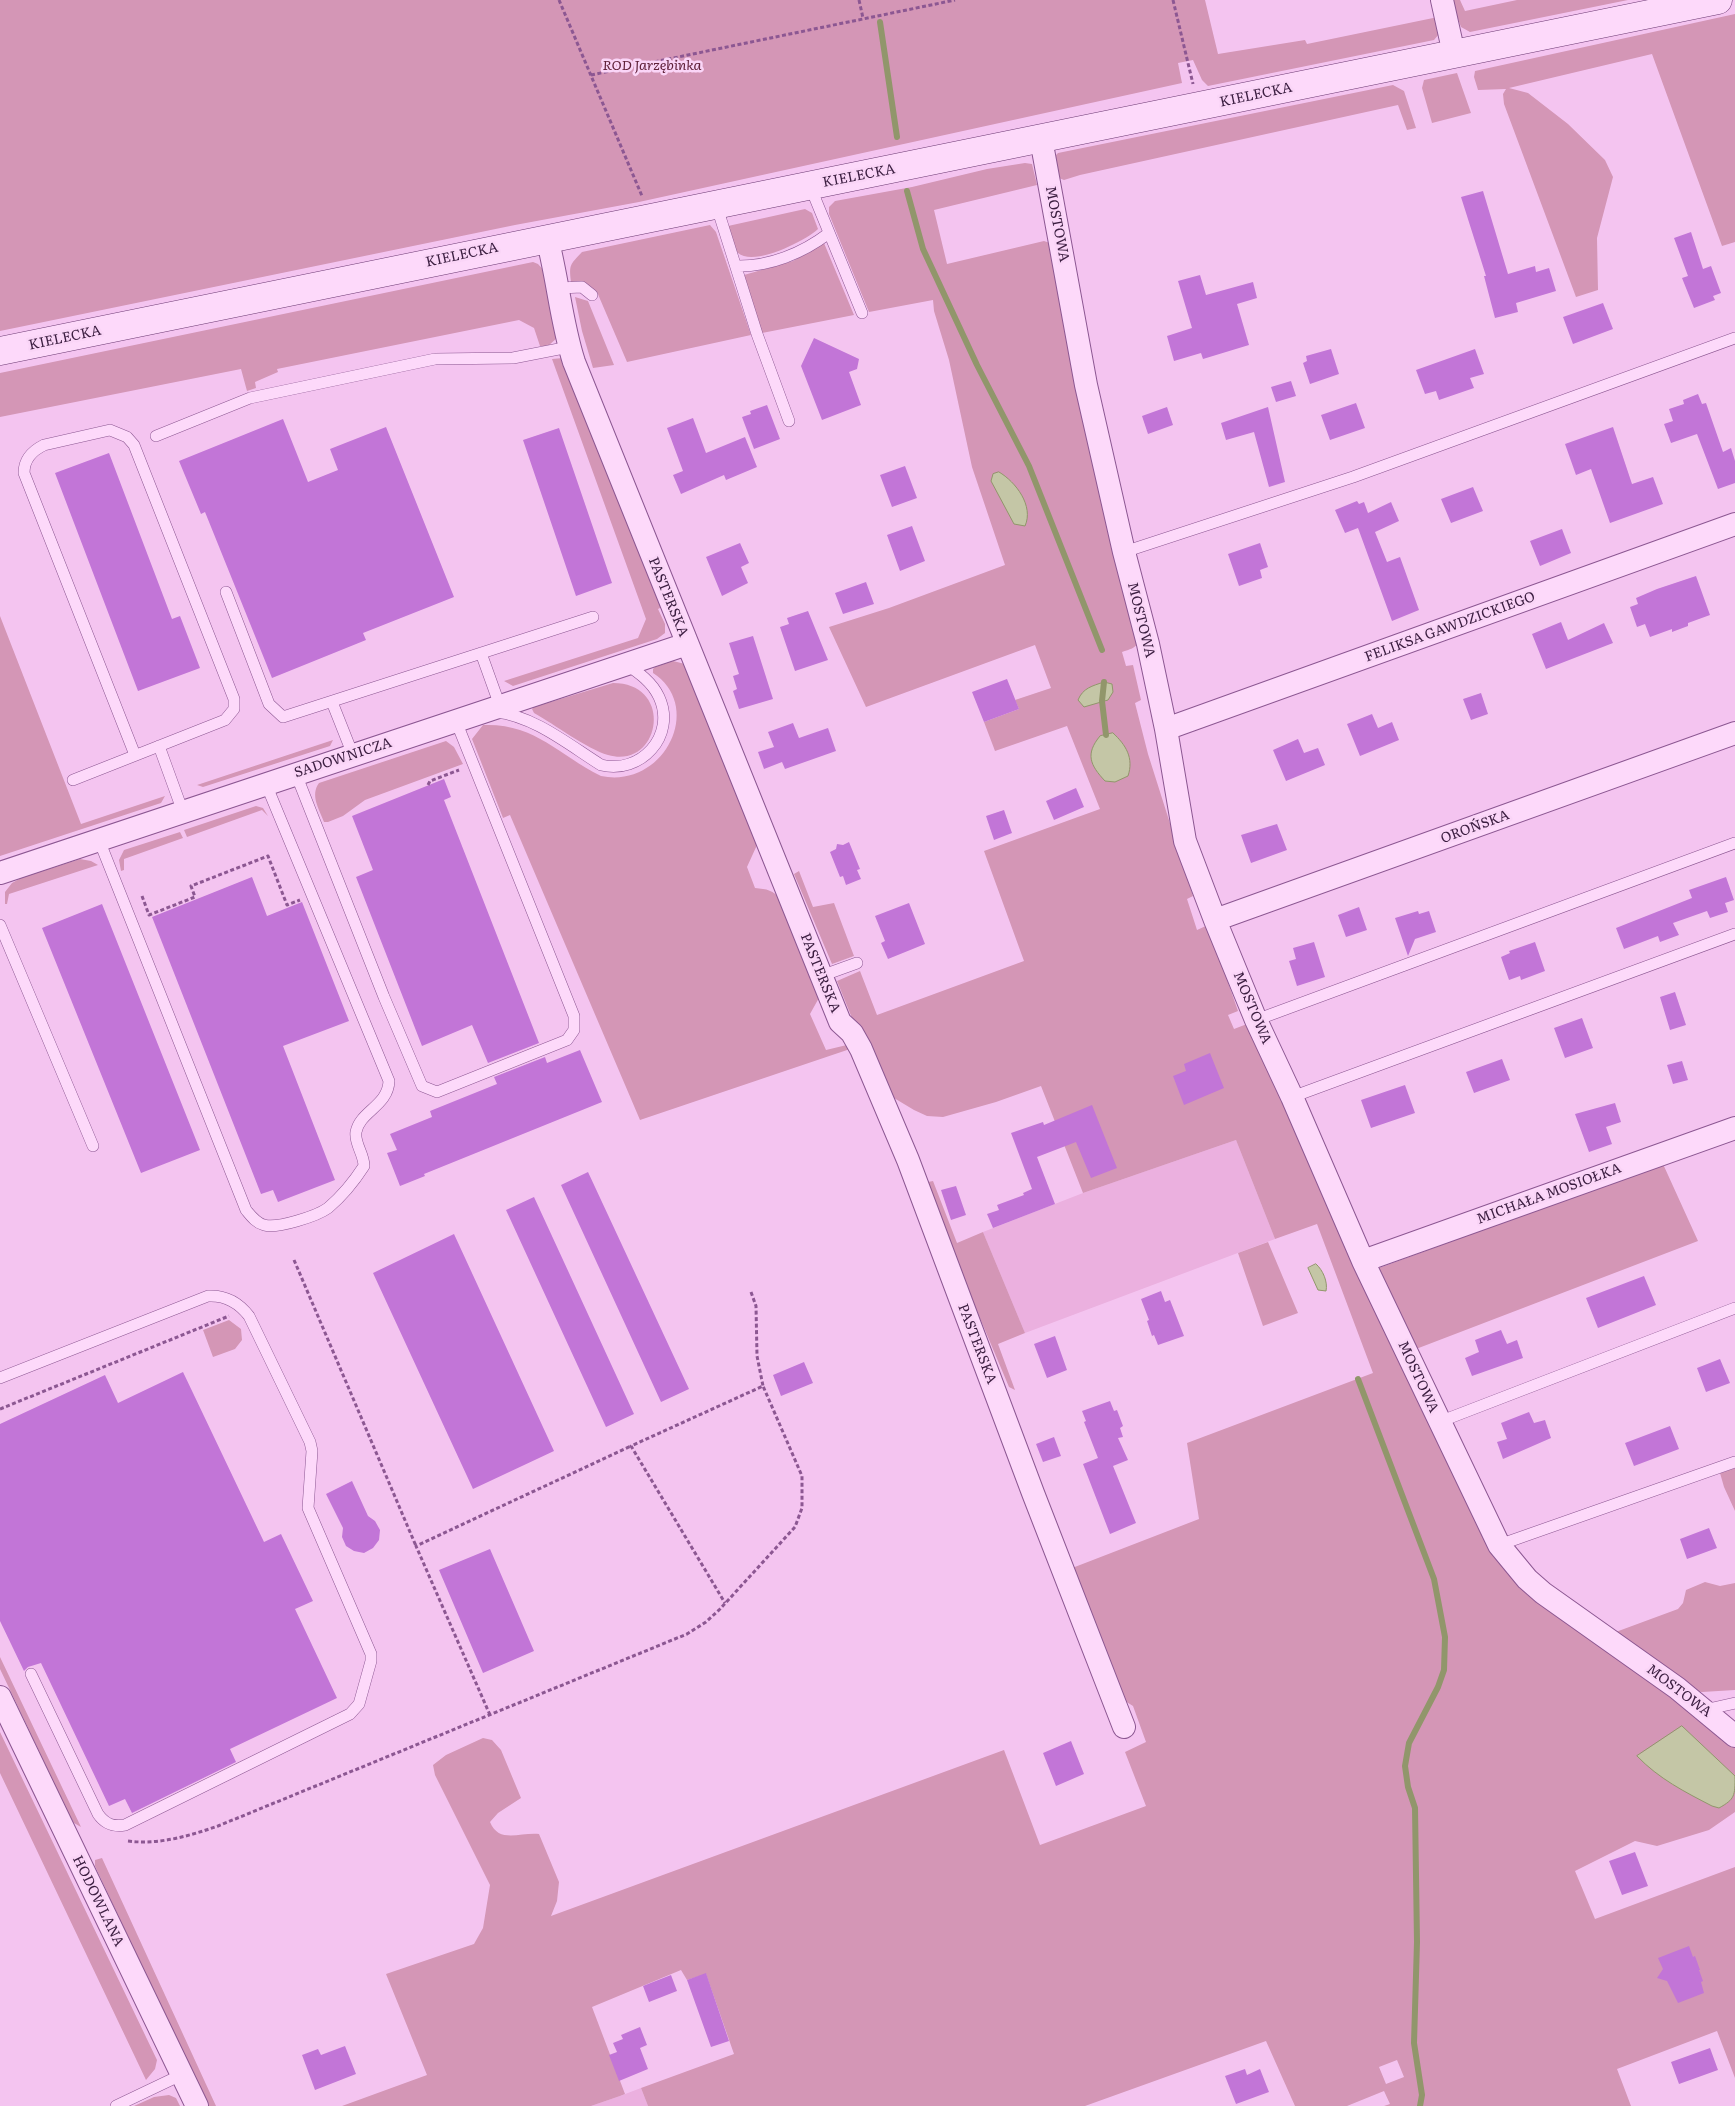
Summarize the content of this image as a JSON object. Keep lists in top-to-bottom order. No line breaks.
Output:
{"streets":{"main road":["KIELECKA"],"street":["MOSTOWA","PASTERSKA","FELIKSA GAWDZICKIEGO","SADOWNICZA","OROŃSKA","MICHAŁA MOSIOŁKA","HODOWLANA"]},"crossings":[["KIELECKA","MOSTOWA"],["KIELECKA","PASTERSKA"],["MOSTOWA","FELIKSA GAWDZICKIEGO"],["MOSTOWA","OROŃSKA"],["MOSTOWA","MICHAŁA MOSIOŁKA"],["PASTERSKA","SADOWNICZA"]],"parks":["ROD Jarzębinka"]}
